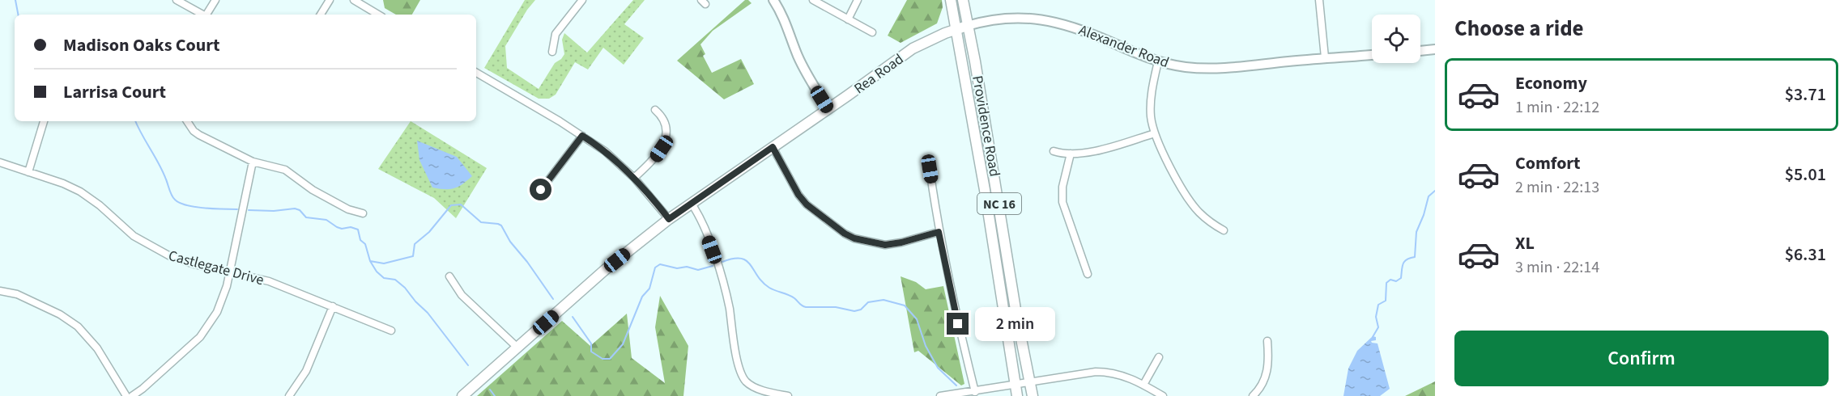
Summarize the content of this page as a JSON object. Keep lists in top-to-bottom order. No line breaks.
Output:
{"streets":{"main road":["Alexander Road","Rea Road","Providence Road","NC 16"],"street":["Castlegate Drive"]},"crossings":[["Alexander Road","Rea Road"],["Alexander Road","Providence Road"],["Rea Road","Providence Road"]],"page":{"heading":"Choose a ride","banner":["Madison Oaks Court","Larrisa Court"],"list":[{"name":"Economy","note":"1 min · 22:12","value":"$3.71"},{"name":"Comfort","note":"2 min · 22:13","value":"$5.01"},{"name":"XL","note":"3 min · 22:14","value":"$6.31"}],"bubble":"2 min","buttons":"Confirm"}}
